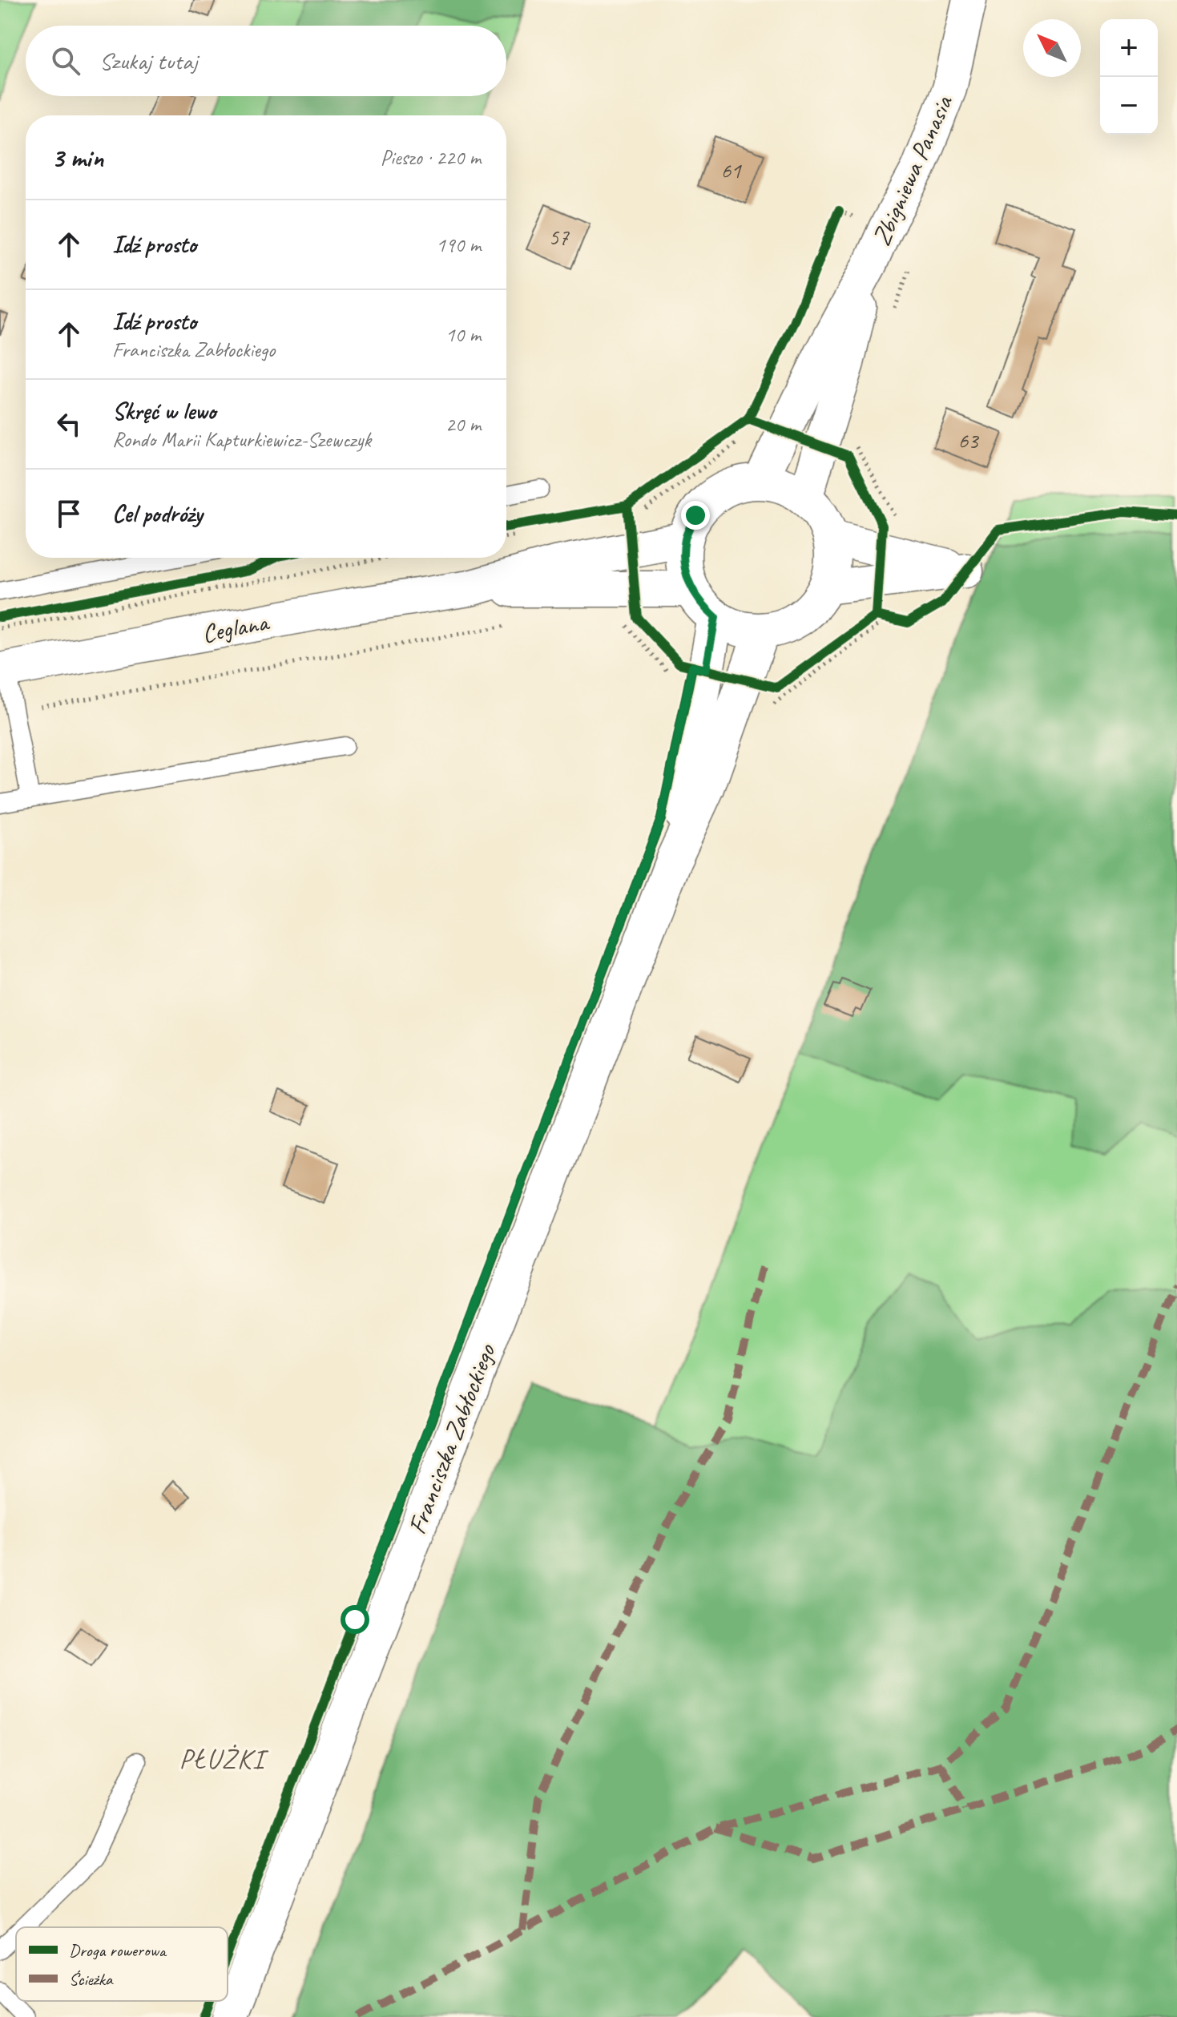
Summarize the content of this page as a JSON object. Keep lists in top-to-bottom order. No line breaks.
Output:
{"streets":{"street":["Zbigniewa Panasia","Ceglana","Franciszka Zabłockiego"]},"crossings":[["Zbigniewa Panasia","Ceglana"],["Zbigniewa Panasia","Franciszka Zabłockiego"],["Ceglana","Franciszka Zabłockiego"]],"districts":["PŁUŻKI"],"house_numbers":["61","57","63"],"legend":["Droga rowerowa","Ścieżka"],"north":"top left","page":{"map_buttons":["+","−"],"search":"Szukaj tutaj","heading":["3 min","Pieszo · 220 m"],"list":[["Idź prosto","190 m"],["Idź prosto","Franciszka Zabłockiego","10 m"],["Skręć w lewo","Rondo Marii Kapturkiewicz-Szewczyk","20 m"],"Cel podróży"]}}
